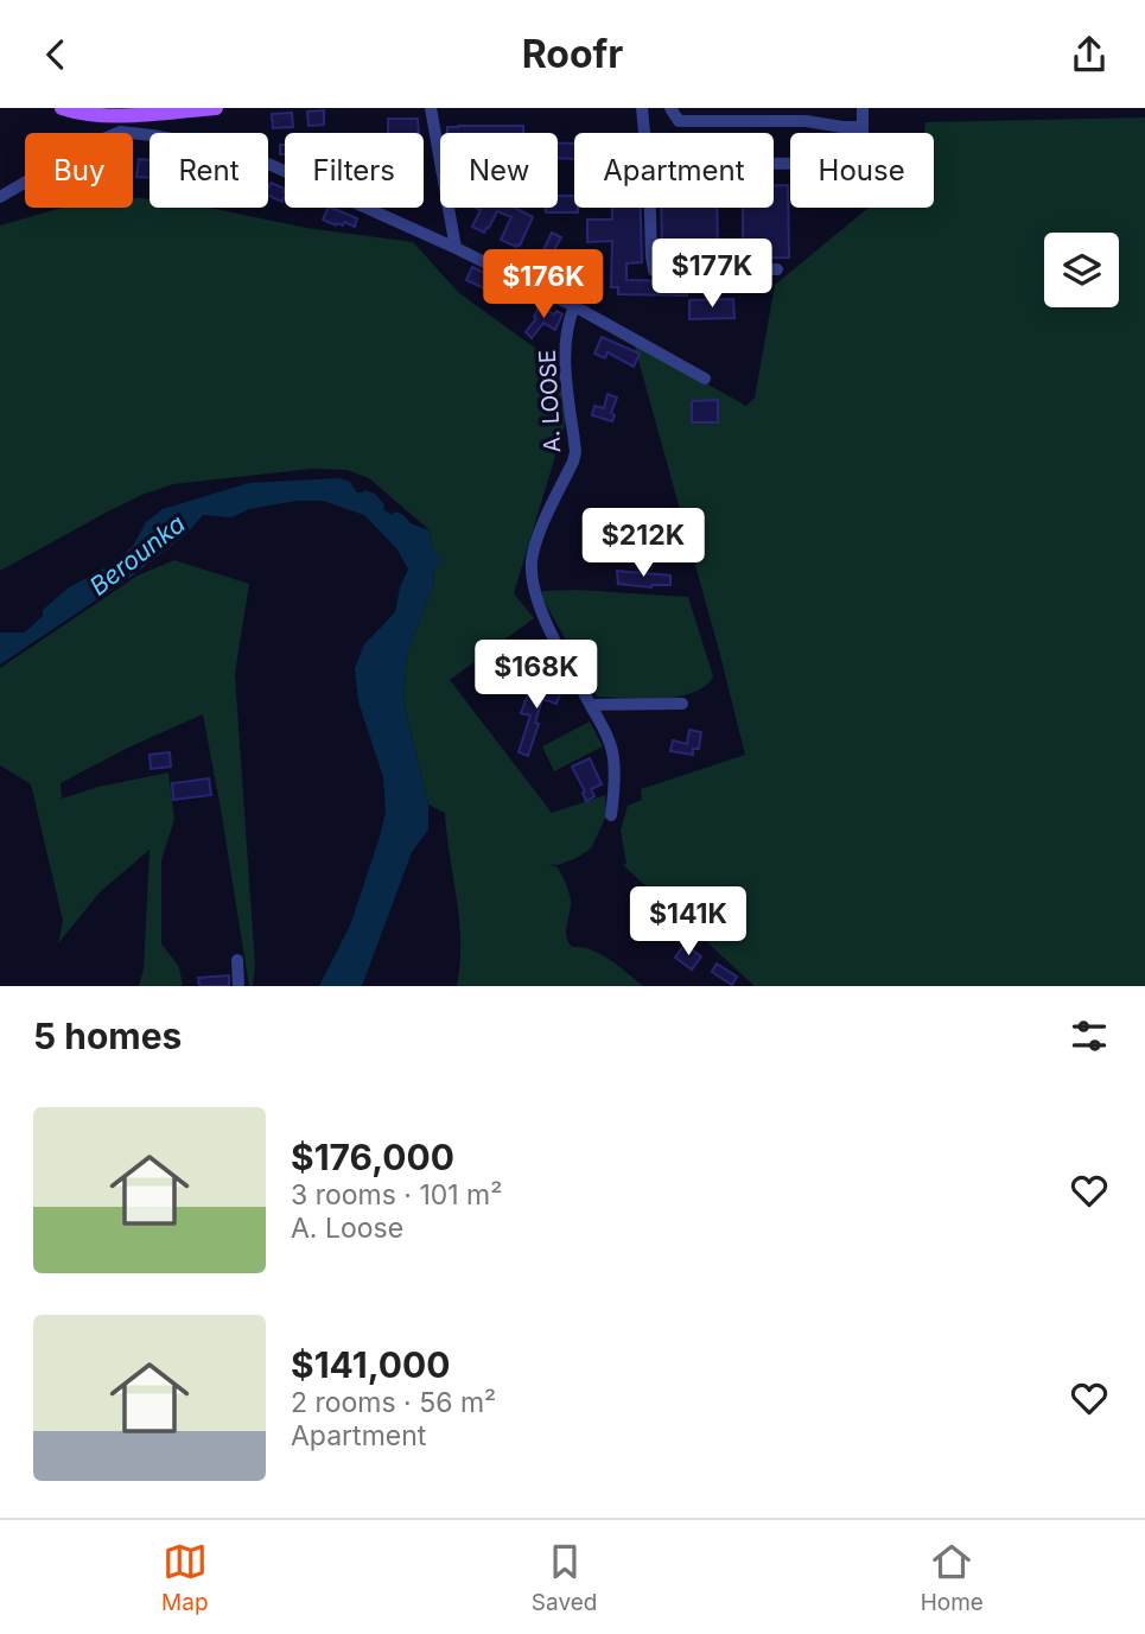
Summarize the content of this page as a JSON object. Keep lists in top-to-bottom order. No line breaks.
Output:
{"streets":{"street":["A. LOOSE"]},"water":["Berounka"],"page":{"header":"Roofr","chip":["Buy","Rent","Filters","New","Apartment","House"],"price":["$177K","$176K","$212K","$168K","$141K"],"heading":"5 homes","list":[{"name":"$176,000","note":"3 rooms · 101 m² · A. Loose"},{"name":"$141,000","note":"2 rooms · 56 m² · Apartment"}],"tabs":["Map","Saved","Home"]}}
